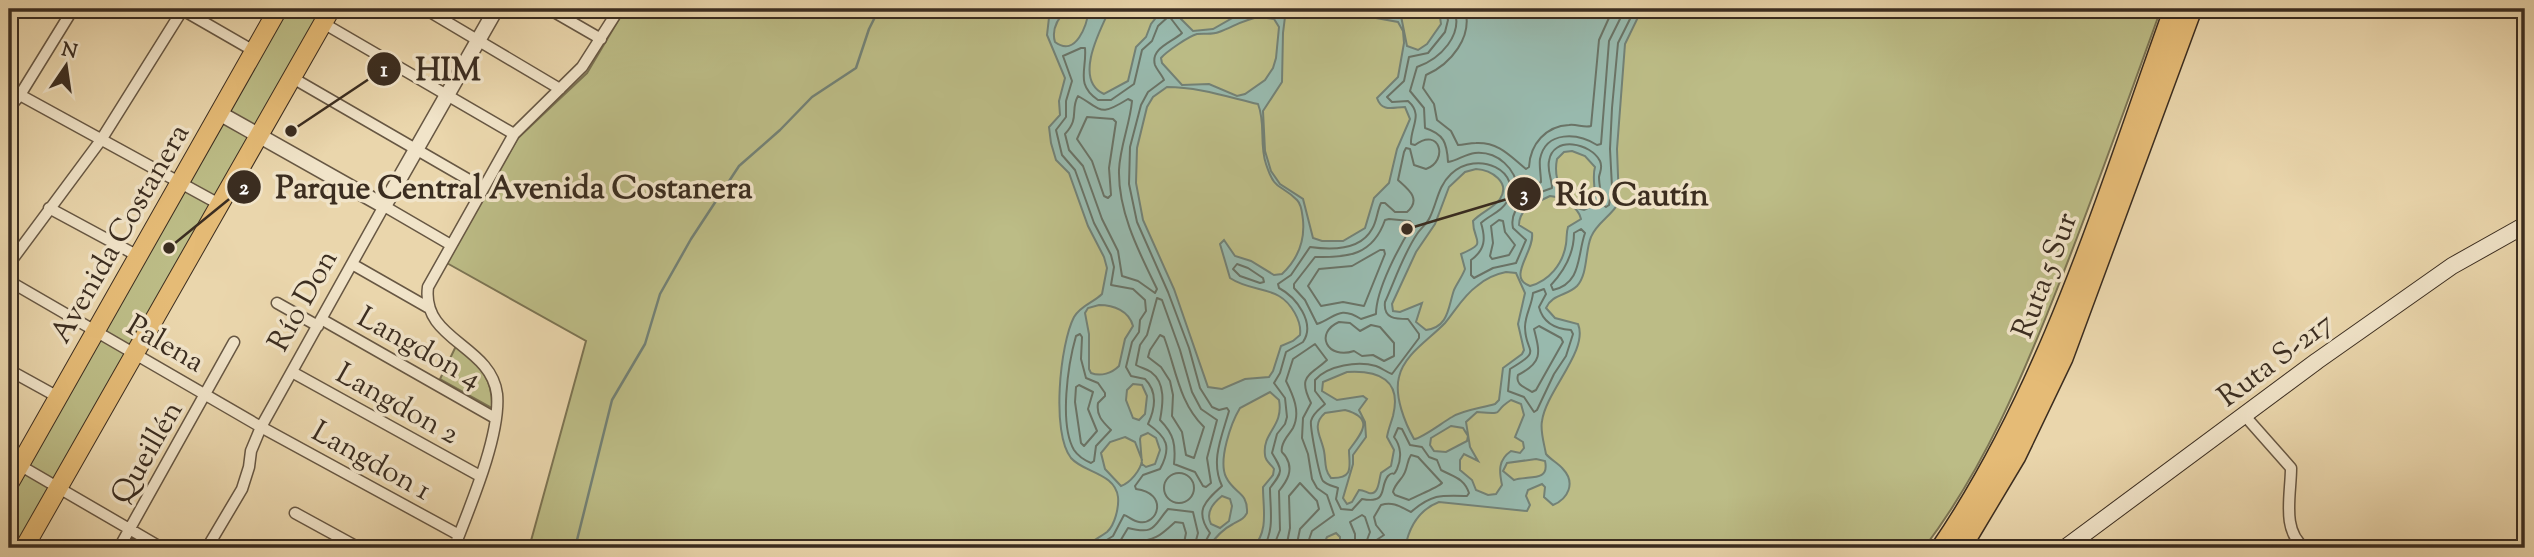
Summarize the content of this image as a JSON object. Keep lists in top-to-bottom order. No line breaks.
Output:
{"streets":{"highway":["Ruta 5 Sur"],"main road":["Avenida Costanera","Ruta S-217"],"street":["Río Don","Palena","Langdon 4","Langdon 2","Queillén","Langdon 1"]},"crossings":[["Avenida Costanera","Palena"],["Río Don","Palena"],["Río Don","Langdon 4"],["Río Don","Langdon 2"],["Río Don","Langdon 1"],["Palena","Queillén"],["Palena","Langdon 1"]],"places":["HIM","Río Cautín","Parque Central Avenida Costanera"],"north":"top"}
